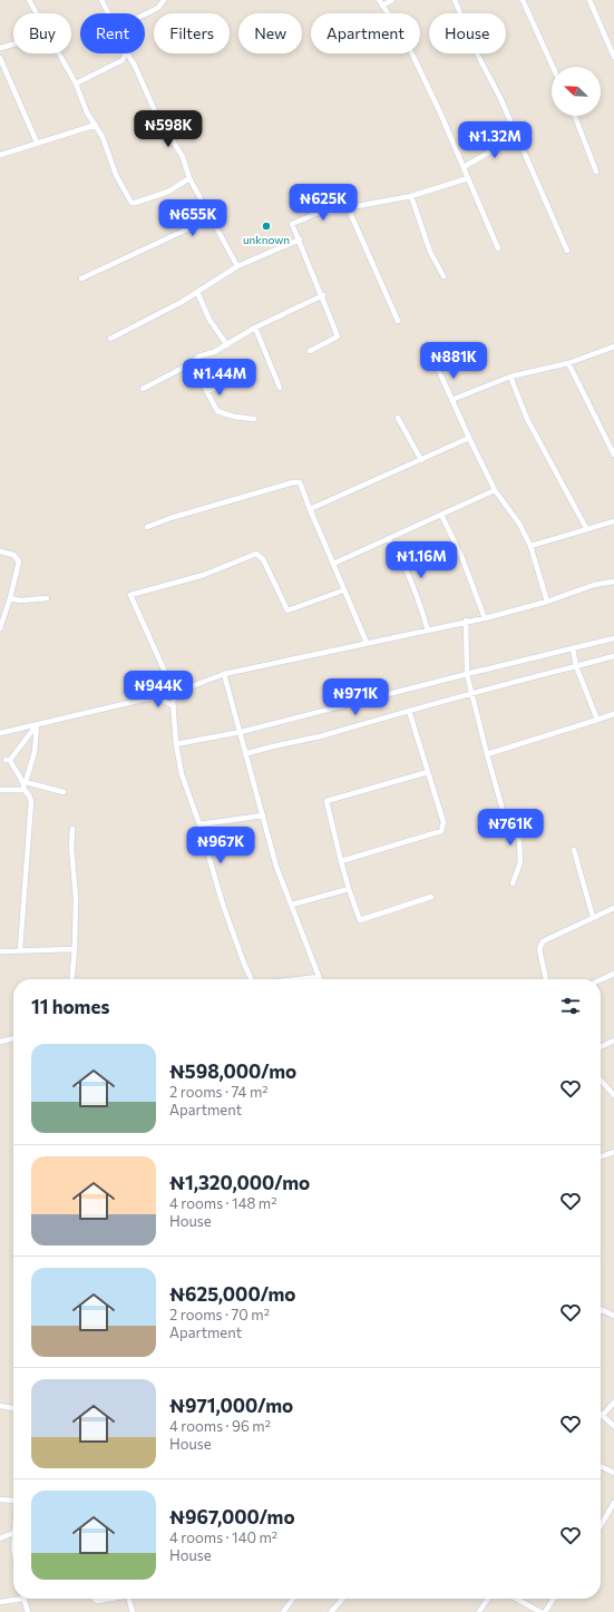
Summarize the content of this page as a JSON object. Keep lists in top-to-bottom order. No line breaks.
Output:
{"places":["unknown"],"north":"top left","page":{"chip":["Buy","Rent","Filters","New","Apartment","House"],"price":["₦598K","₦1.32M","₦625K","₦655K","₦881K","₦1.44M","₦1.16M","₦944K","₦971K","₦761K","₦967K"],"heading":"11 homes","list":[{"name":"₦598,000/mo","note":"2 rooms · 74 m² · Apartment"},{"name":"₦1,320,000/mo","note":"4 rooms · 148 m² · House"},{"name":"₦625,000/mo","note":"2 rooms · 70 m² · Apartment"},{"name":"₦971,000/mo","note":"4 rooms · 96 m² · House"},{"name":"₦967,000/mo","note":"4 rooms · 140 m² · House"}]}}
